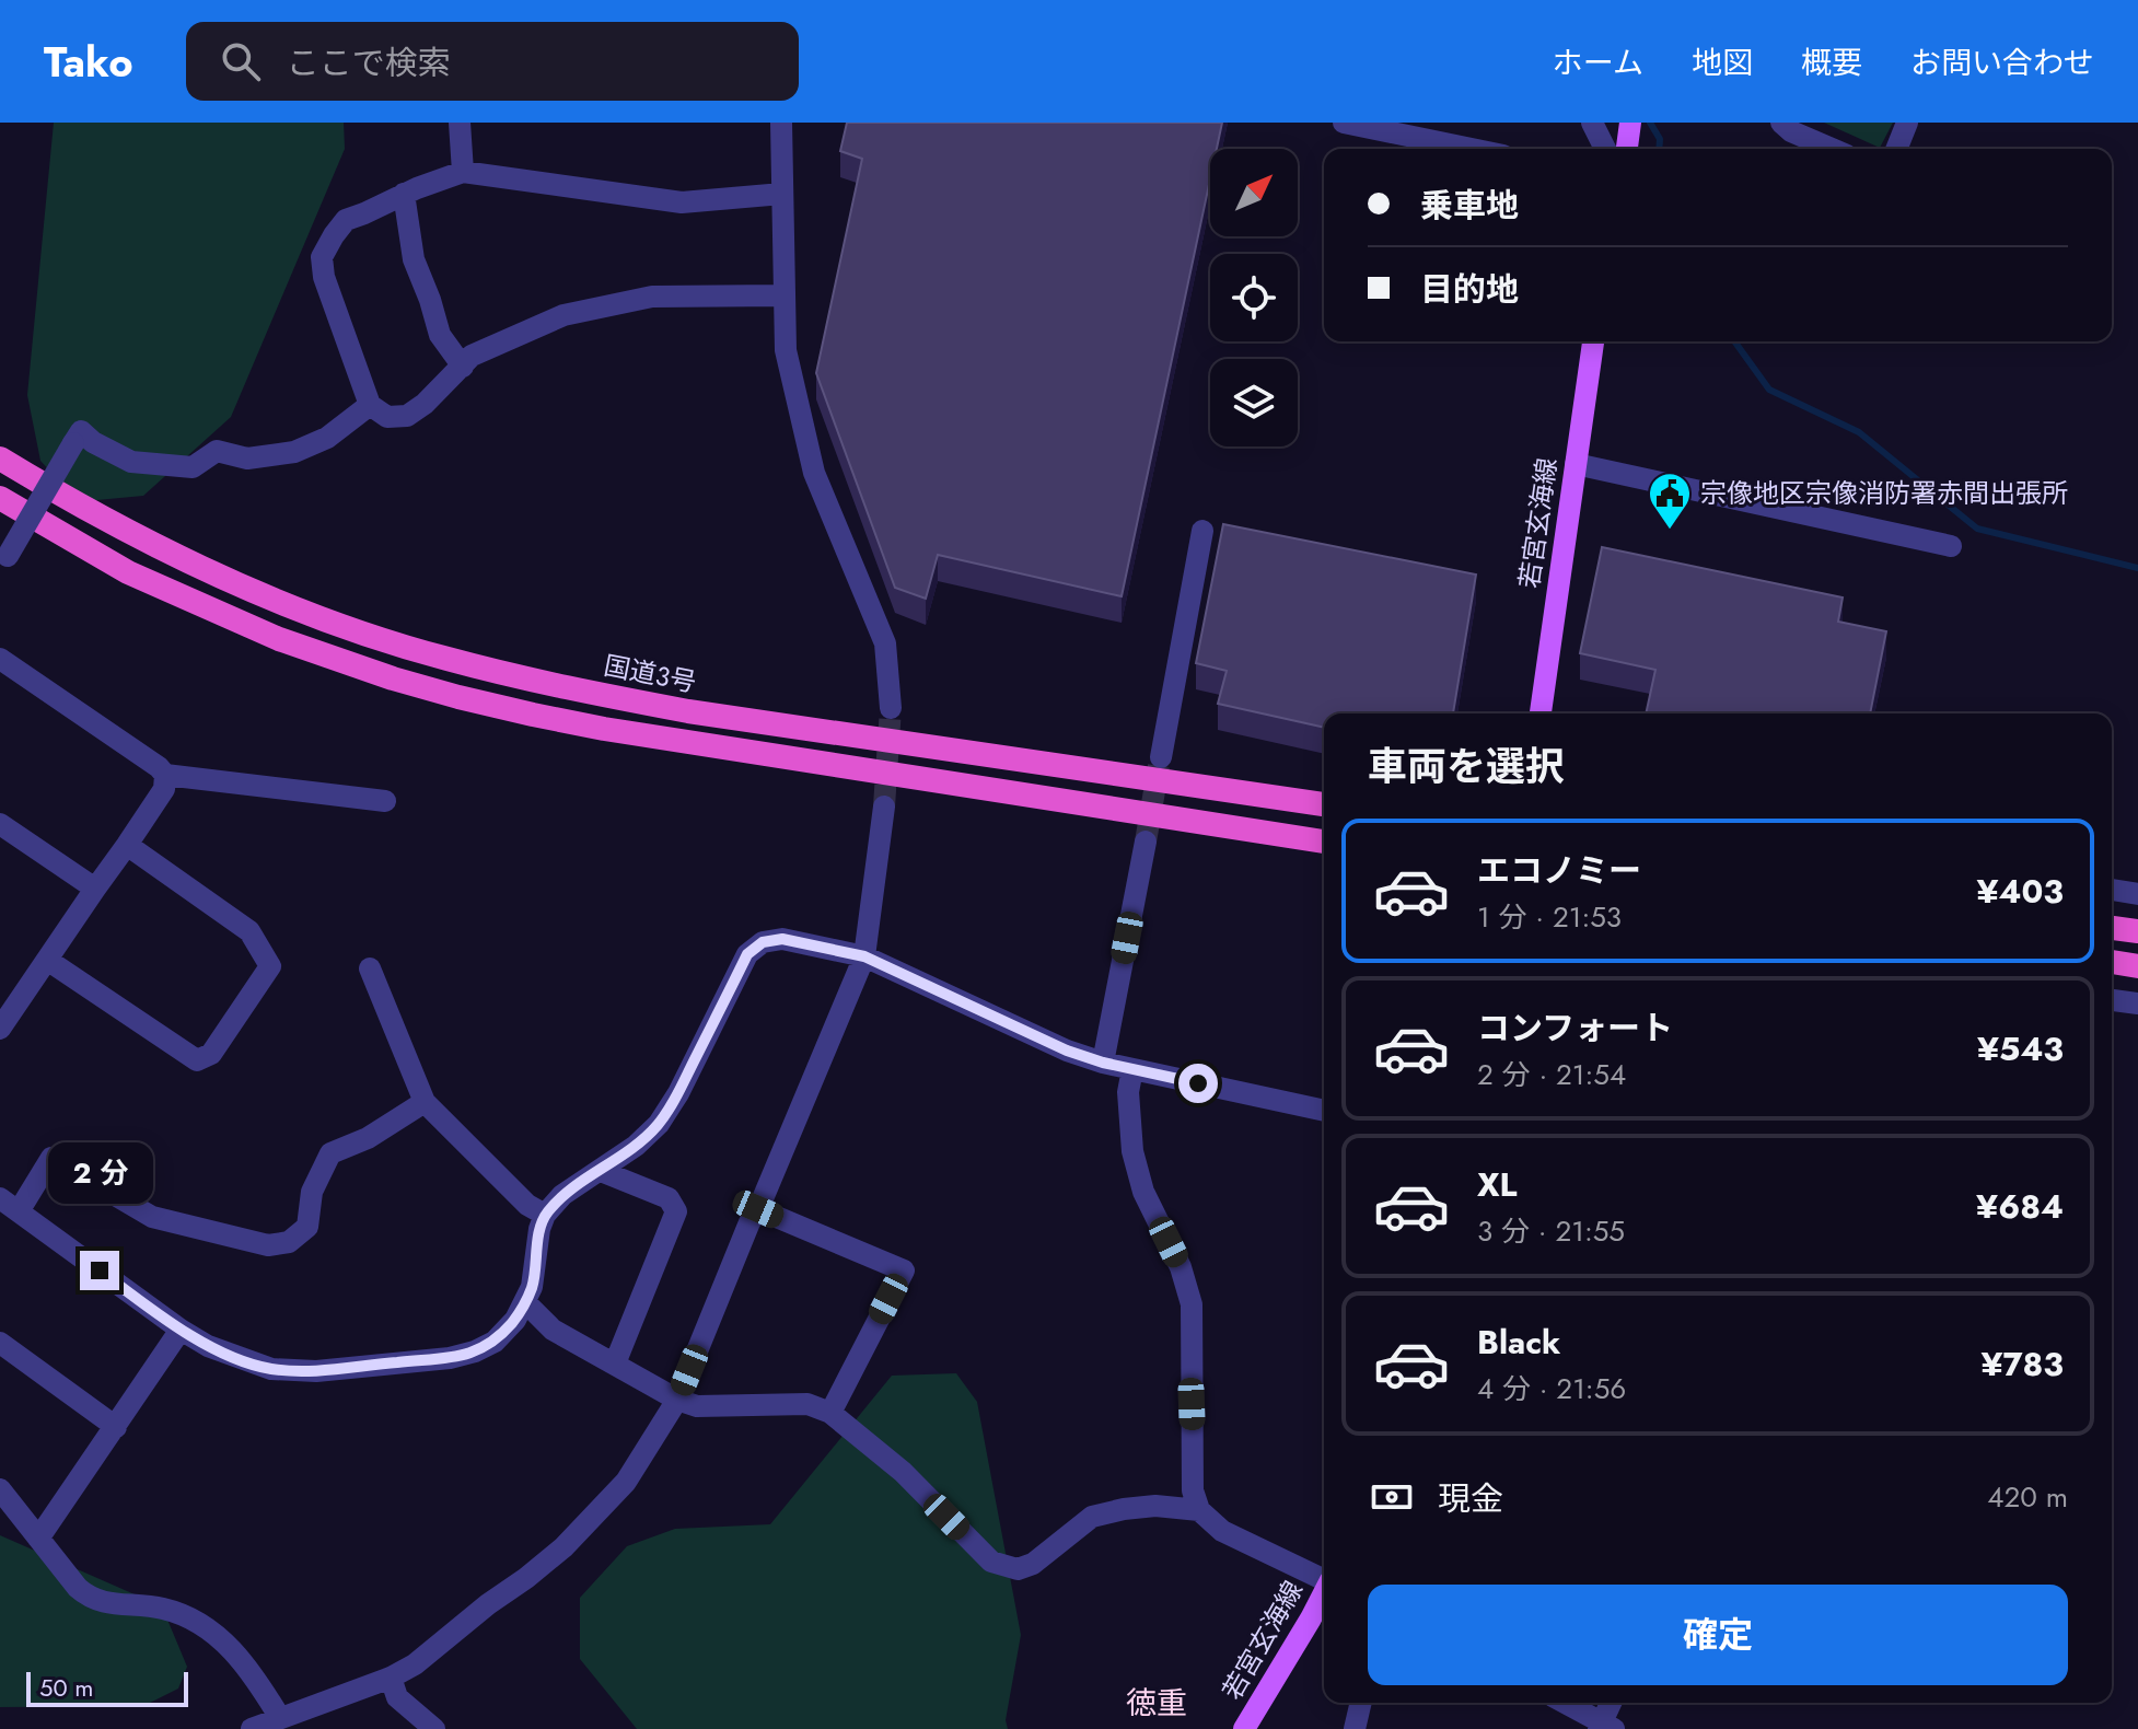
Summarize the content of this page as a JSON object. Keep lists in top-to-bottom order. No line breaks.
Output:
{"streets":{"highway":["国道3号"],"main road":["若宮玄海線"]},"districts":["徳重"],"places":{"public building":["宗像地区宗像消防署赤間出張所"]},"scale_bar":"50 m","north":"top right","page":{"header":"Tako","search":"ここで検索","nav":["ホーム","地図","概要","お問い合わせ"],"banner":["乗車地","目的地"],"heading":"車両を選択","list":[{"name":"エコノミー","note":"1 分 · 21:53","value":"¥403"},{"name":"コンフォート","note":"2 分 · 21:54","value":"¥543"},{"name":"XL","note":"3 分 · 21:55","value":"¥684"},{"name":"Black","note":"4 分 · 21:56","value":"¥783"}],"bubble":"2 分","pay":["現金","420 m"],"buttons":"確定","scale":"50 m"}}
